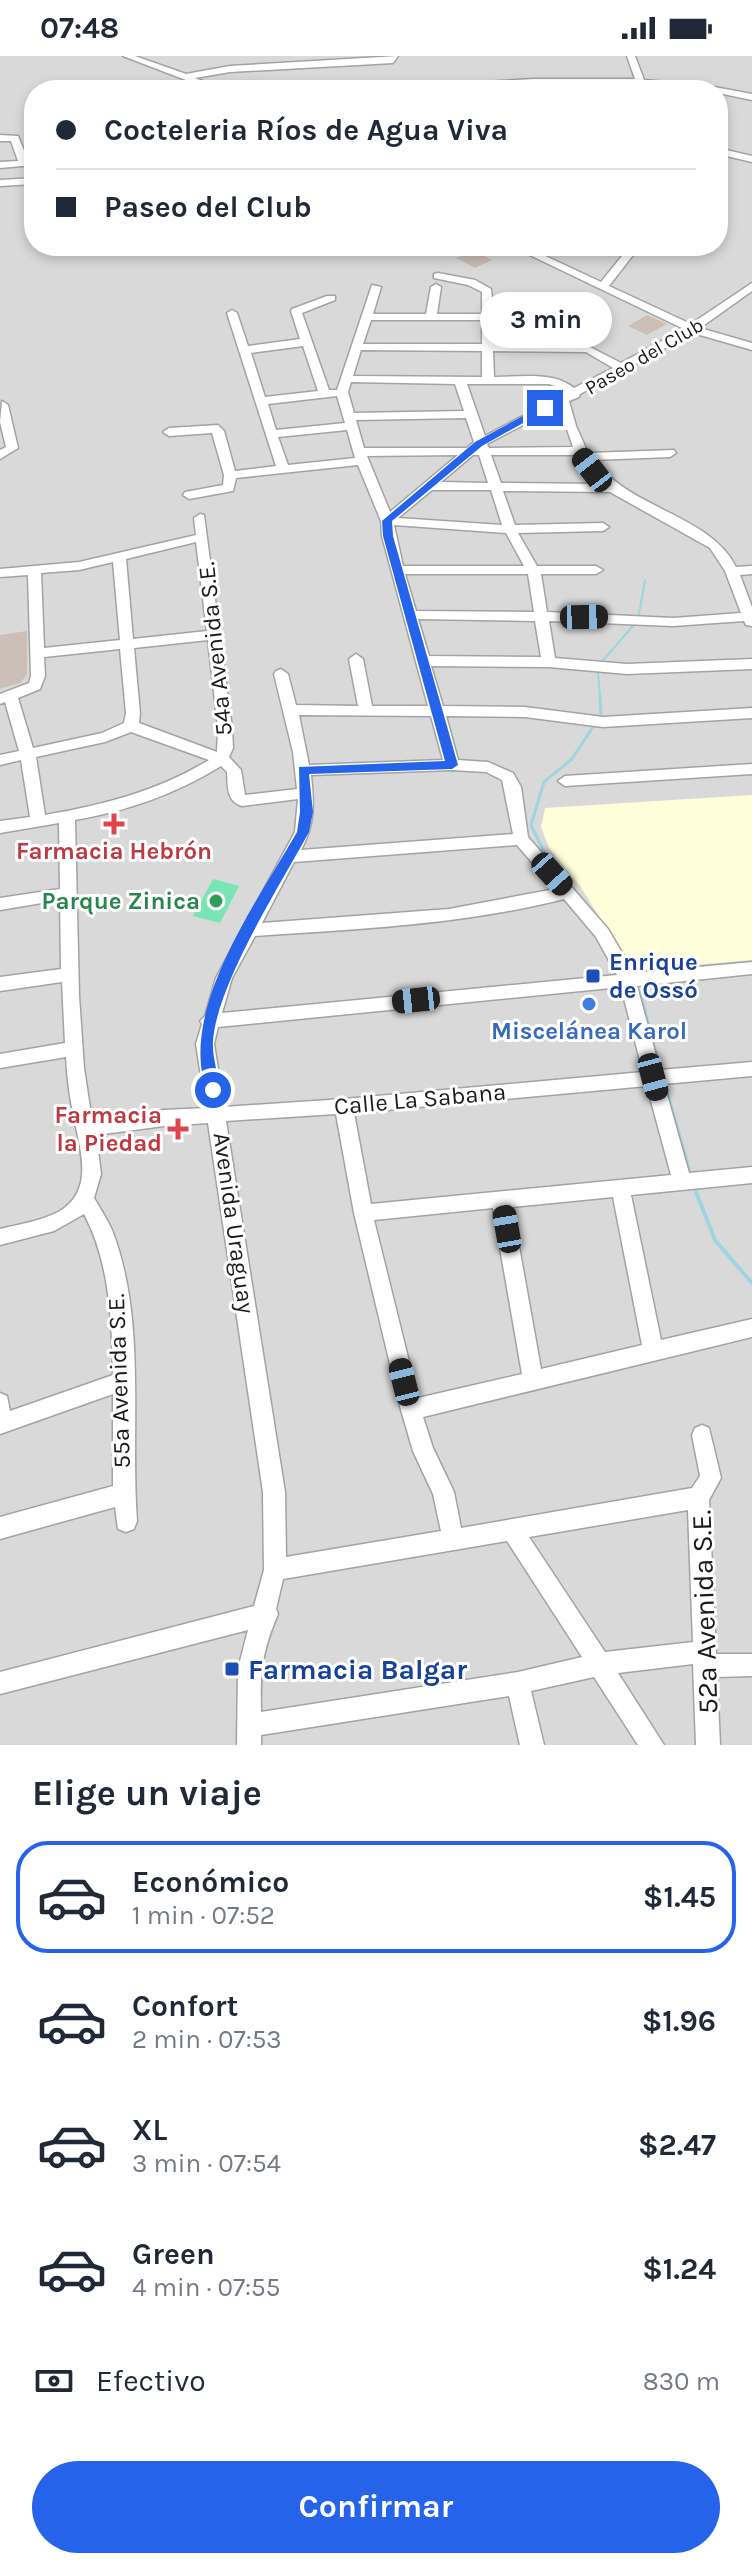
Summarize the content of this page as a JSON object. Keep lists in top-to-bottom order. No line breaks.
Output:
{"streets":{"street":["Paseo del Club","54a Avenida S.E.","Calle La Sabana","Avenida Uraguay","55a Avenida S.E.","52a Avenida S.E."]},"crossings":[["Calle La Sabana","Avenida Uraguay"]],"places":{"health":["Farmacia Hebrón","Farmacia la Piedad"],"other":["Parque Zinica","Miscelánea Karol"],"transit":["Enrique de Ossó","Farmacia Balgar"]},"page":{"status":"07:48","banner":["Cocteleria Ríos de Agua Viva","Paseo del Club"],"bubble":"3 min","heading":"Elige un viaje","list":[{"name":"Económico","note":"1 min · 07:52","value":"$1.45"},{"name":"Confort","note":"2 min · 07:53","value":"$1.96"},{"name":"XL","note":"3 min · 07:54","value":"$2.47"},{"name":"Green","note":"4 min · 07:55","value":"$1.24"}],"pay":["Efectivo","830 m"],"buttons":"Confirmar"}}
